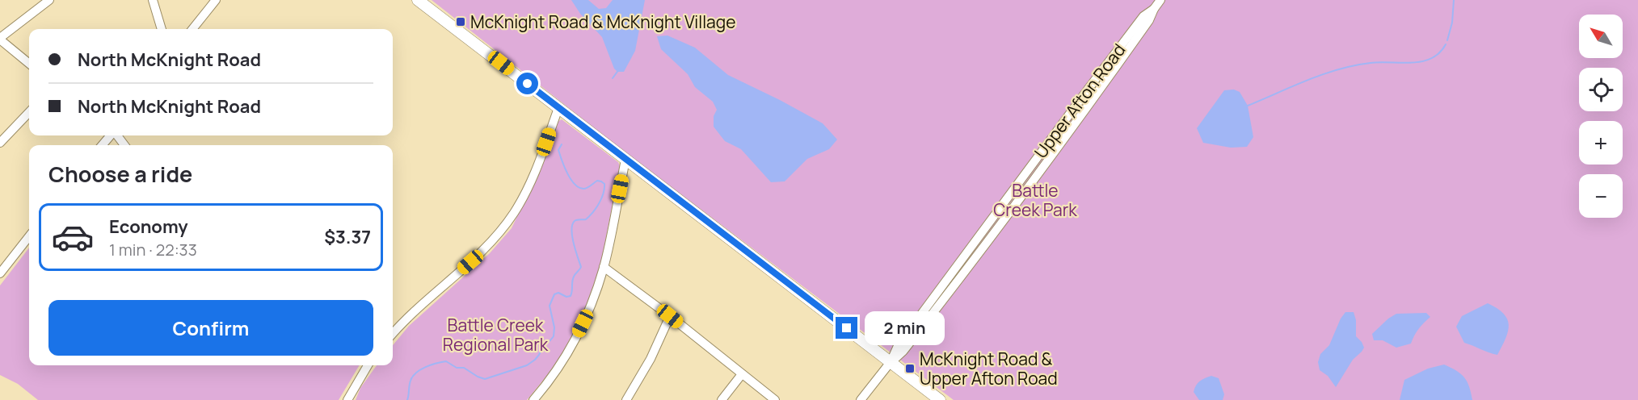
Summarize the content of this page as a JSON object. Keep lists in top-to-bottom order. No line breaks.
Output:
{"streets":{"street":["Upper Afton Road"]},"parks":["Battle Creek Park","Battle Creek Regional Park"],"places":{"transit":["McKnight Road & McKnight Village","McKnight Road & Upper Afton Road"]},"north":"top left","page":{"map_buttons":["+","−"],"banner":["North McKnight Road","North McKnight Road"],"heading":"Choose a ride","list":[{"name":"Economy","note":"1 min · 22:33","value":"$3.37"}],"buttons":"Confirm","bubble":"2 min"}}
